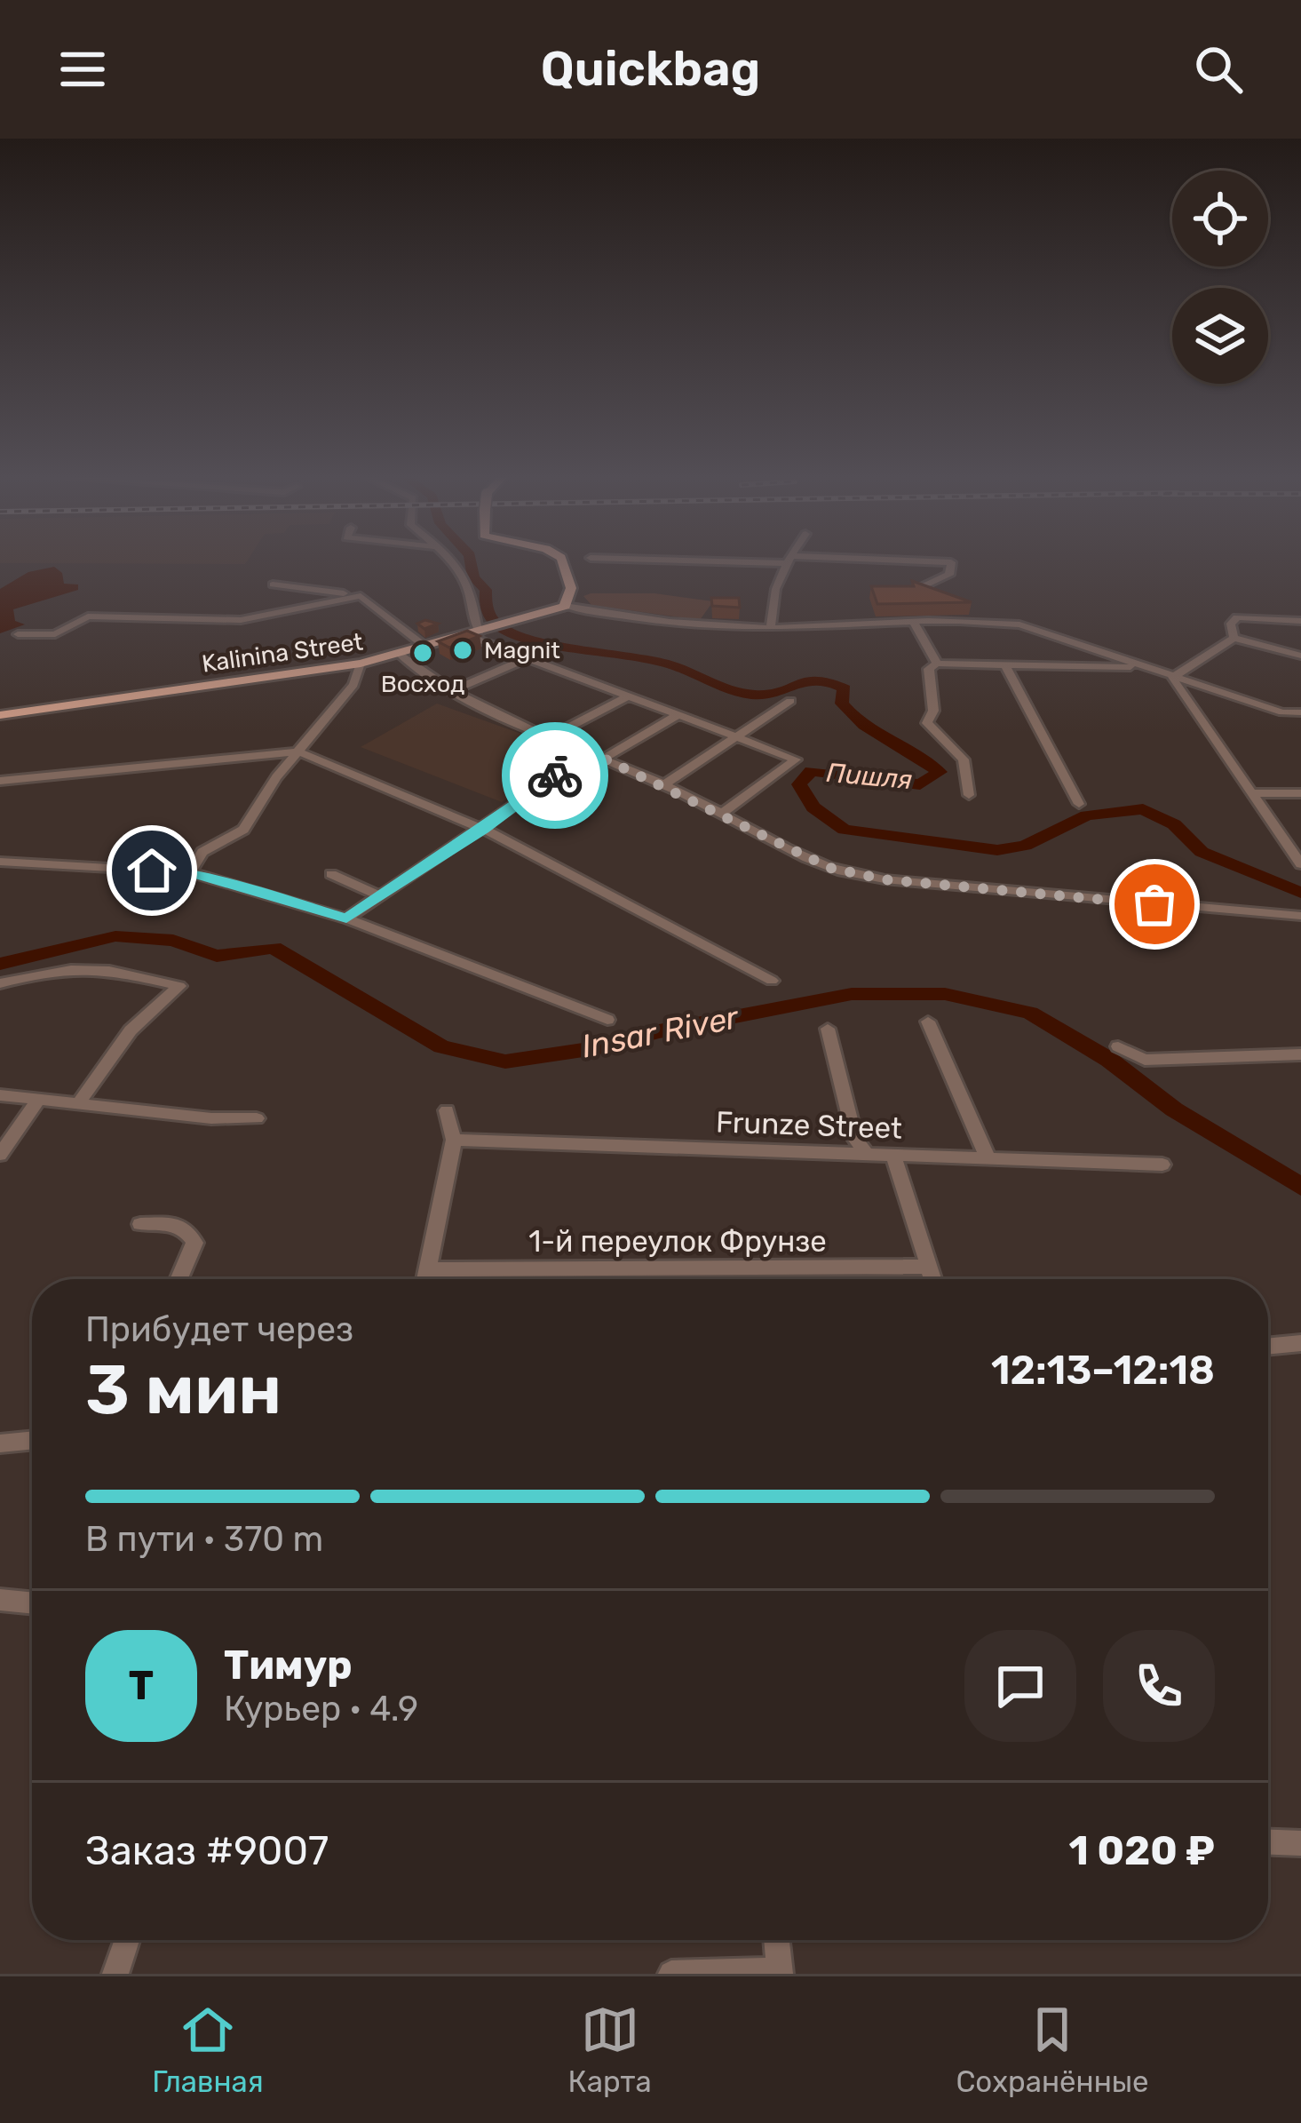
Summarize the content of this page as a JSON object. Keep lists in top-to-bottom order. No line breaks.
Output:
{"streets":{"main road":["Kalinina Street"],"street":["Frunze Street","1-й переулок Фрунзе"]},"water":["Пишля","Insar River"],"places":["Magnit","Восход"],"page":{"header":"Quickbag","heading":["3 мин","Прибудет через","12:13–12:18"],"panel":["Тимур","Курьер · 4.9","Заказ #9007","1 020 ₽"],"bar":"В пути · 370 m","round":"Т","tabs":["Главная","Карта","Сохранённые"]}}
